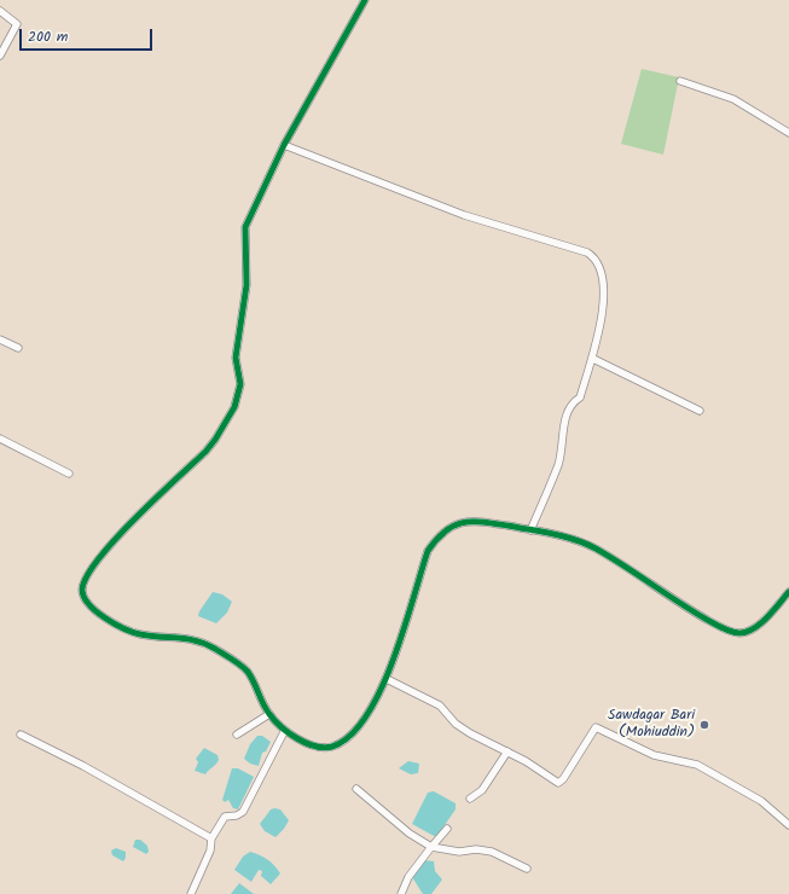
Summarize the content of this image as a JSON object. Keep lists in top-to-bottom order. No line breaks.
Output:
{"places":["Sawdagar Bari (Mohiuddin)"],"scale_bar":"200 m"}
